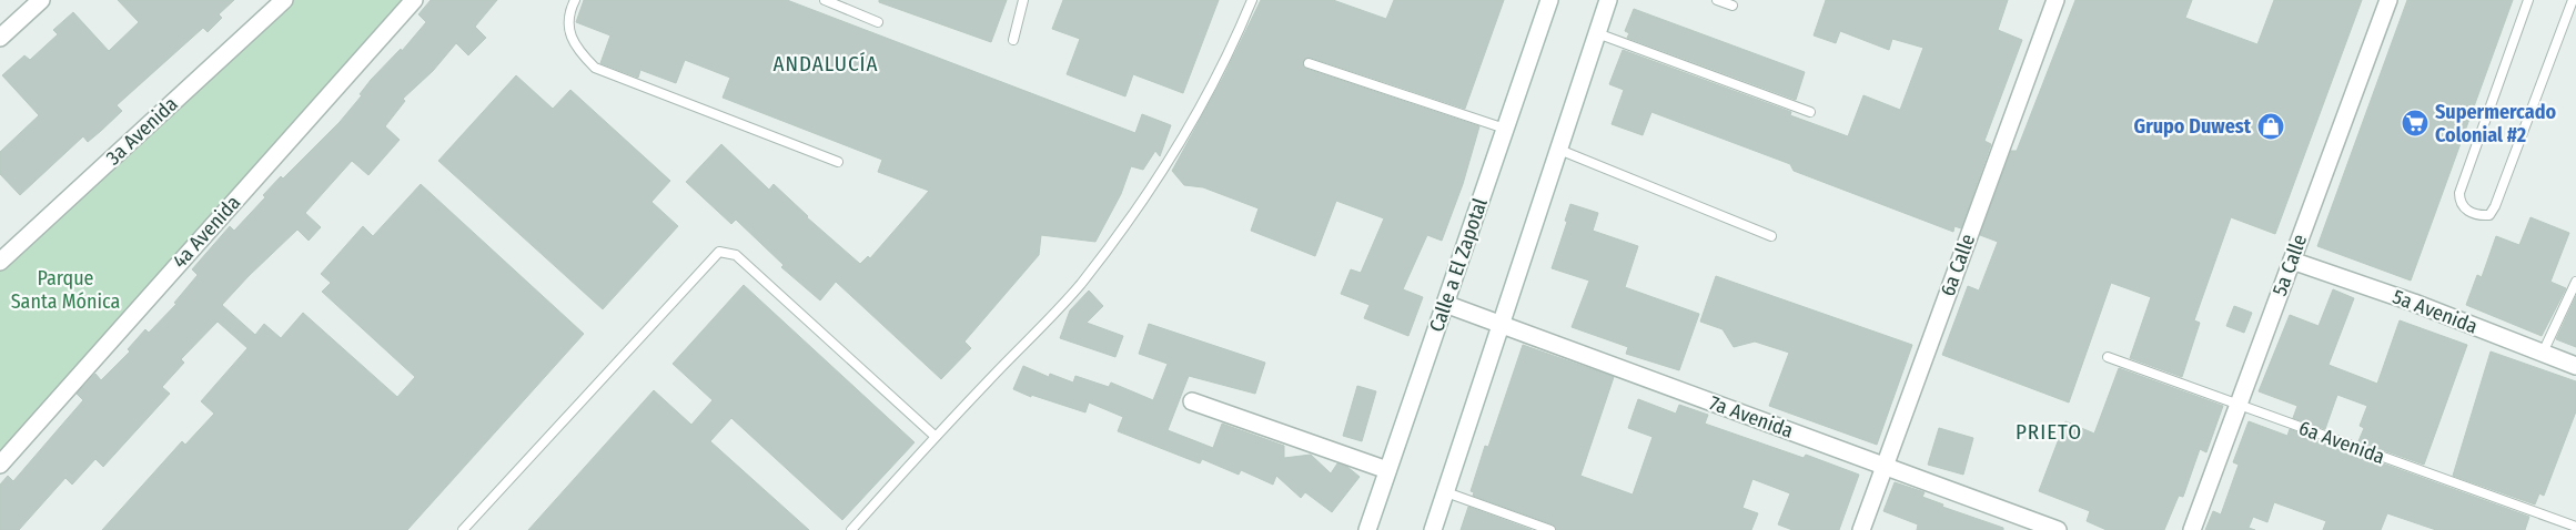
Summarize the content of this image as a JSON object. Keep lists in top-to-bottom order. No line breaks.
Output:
{"streets":{"street":["3a Avenida","4a Avenida","Calle a El Zapotal","6a Calle","5a Calle","5a Avenida","7a Avenida"],"lane":["6a Avenida"]},"crossings":[["Calle a El Zapotal","7a Avenida"],["6a Calle","7a Avenida"],["5a Calle","5a Avenida"],["5a Calle","6a Avenida"]],"districts":["ANDALUCÍA","PRIETO"],"parks":["Parque Santa Mónica"],"places":{"supermarket":["Supermercado Colonial #2"],"shop":["Grupo Duwest"]}}
